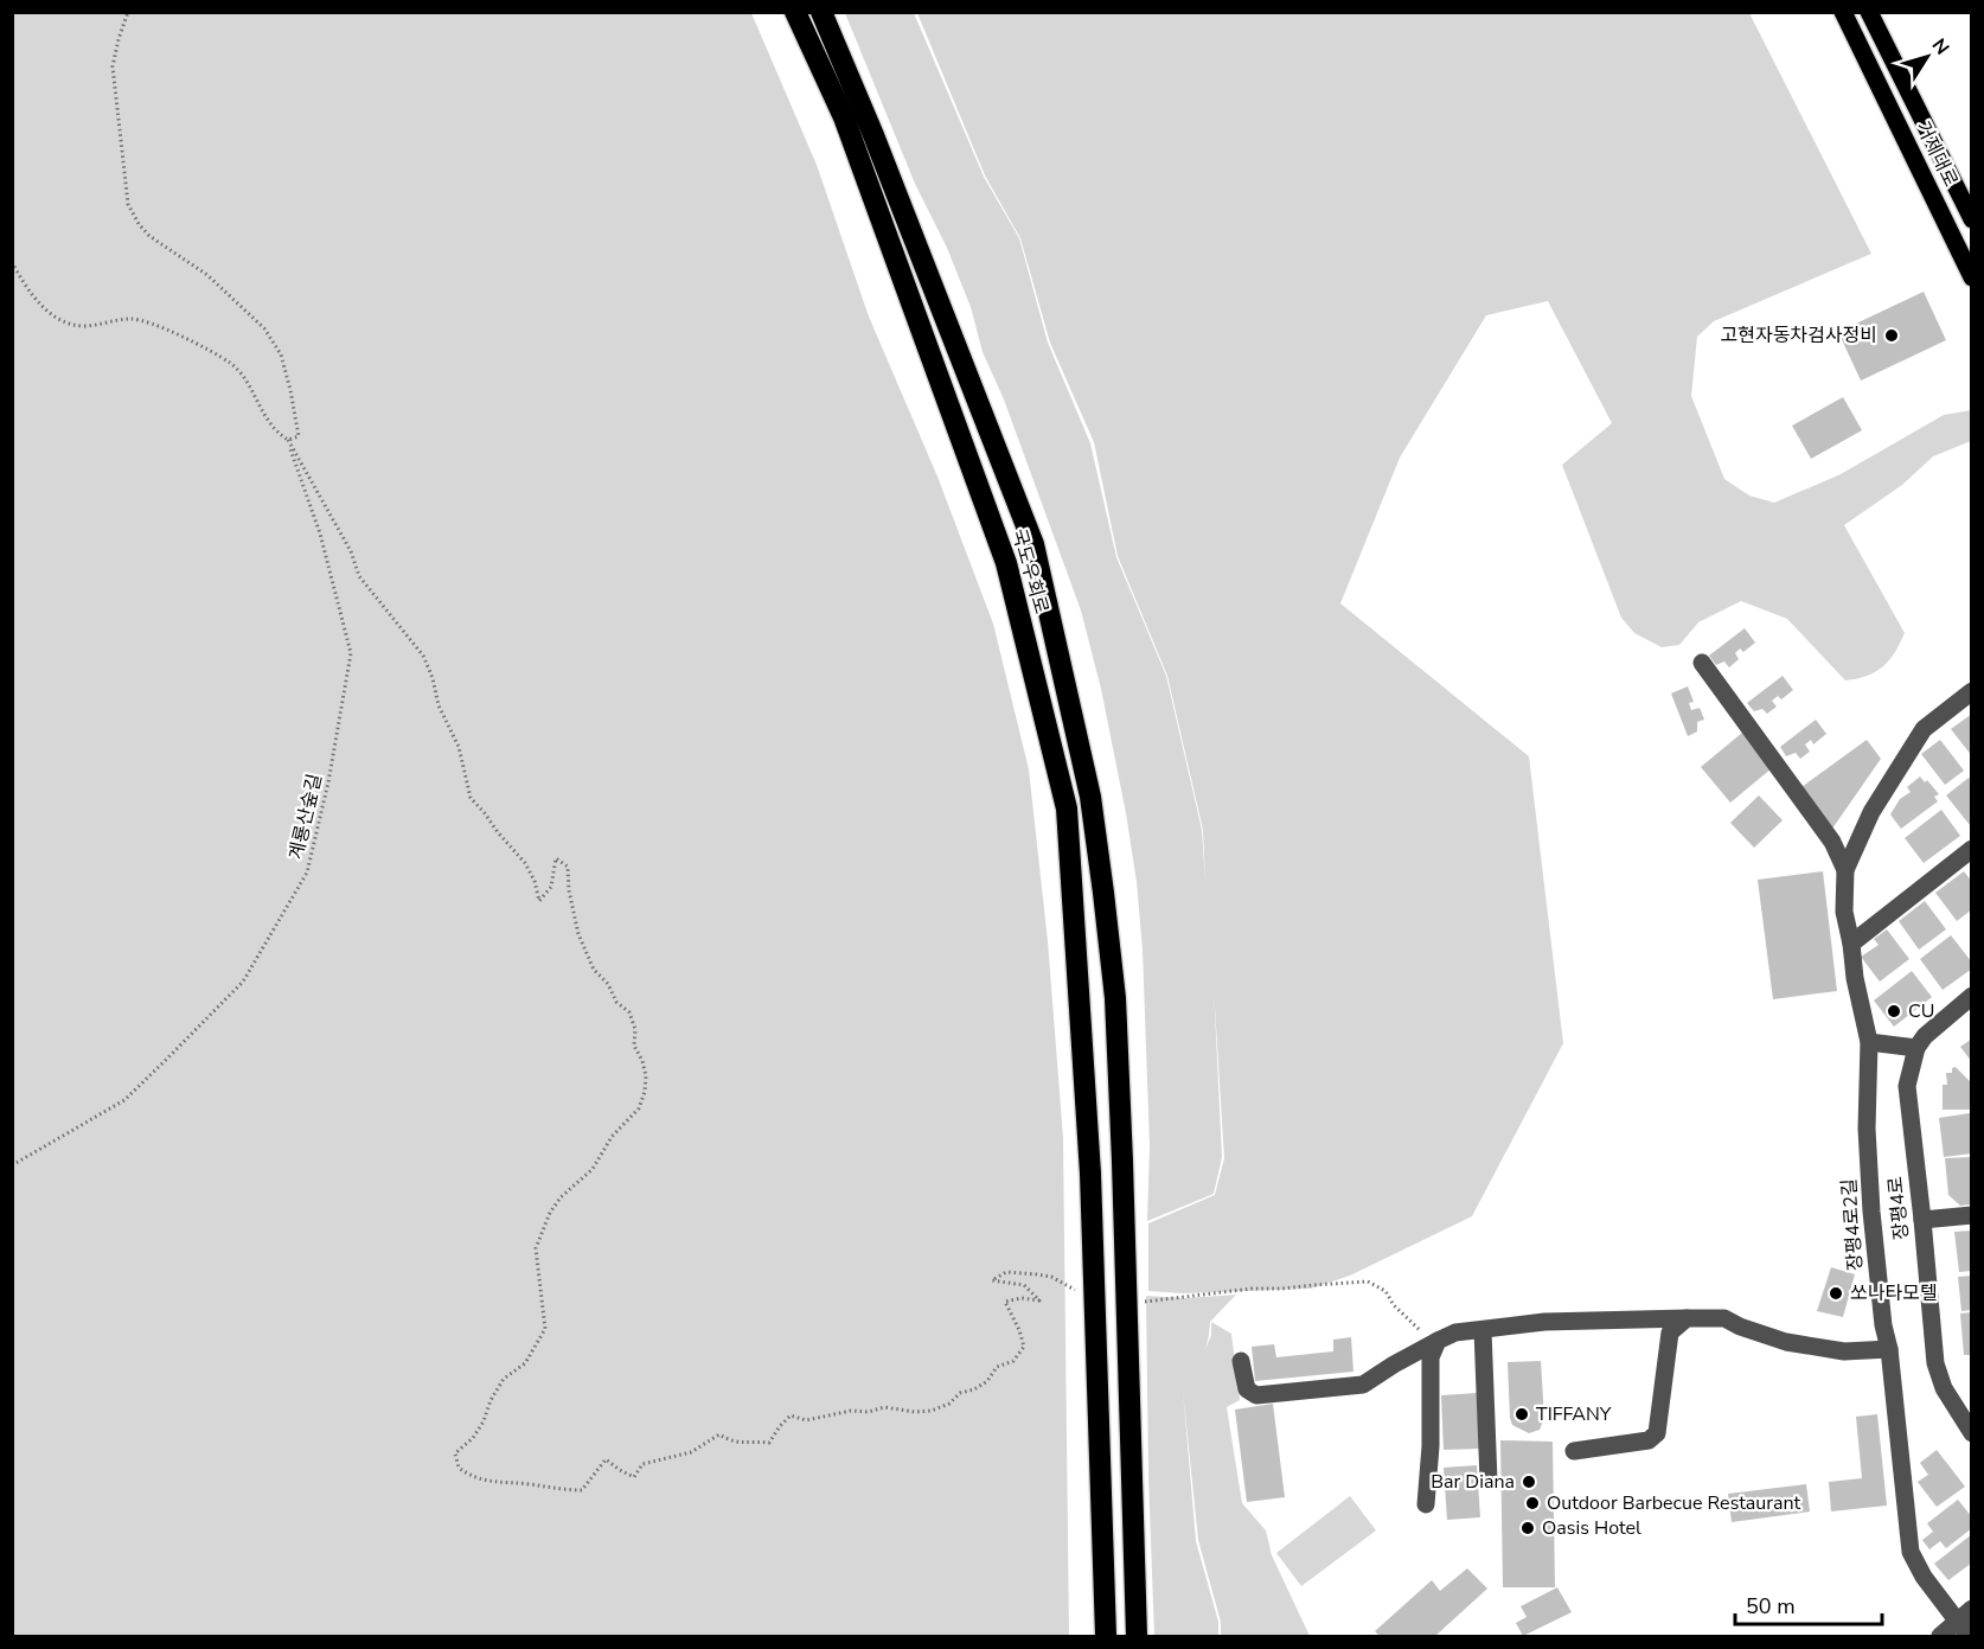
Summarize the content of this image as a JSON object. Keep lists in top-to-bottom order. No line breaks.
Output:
{"streets":{"highway":["국도우회로"],"main road":["거제대로"],"street":["장평4로","장평4로2길"],"path":["계룡산숲길"]},"places":["고현자동차검사정비","CU","쏘나타모텔","TIFFANY","Bar Diana","Outdoor Barbecue Restaurant","Oasis Hotel"],"scale_bar":"50 m","north":"top right"}
